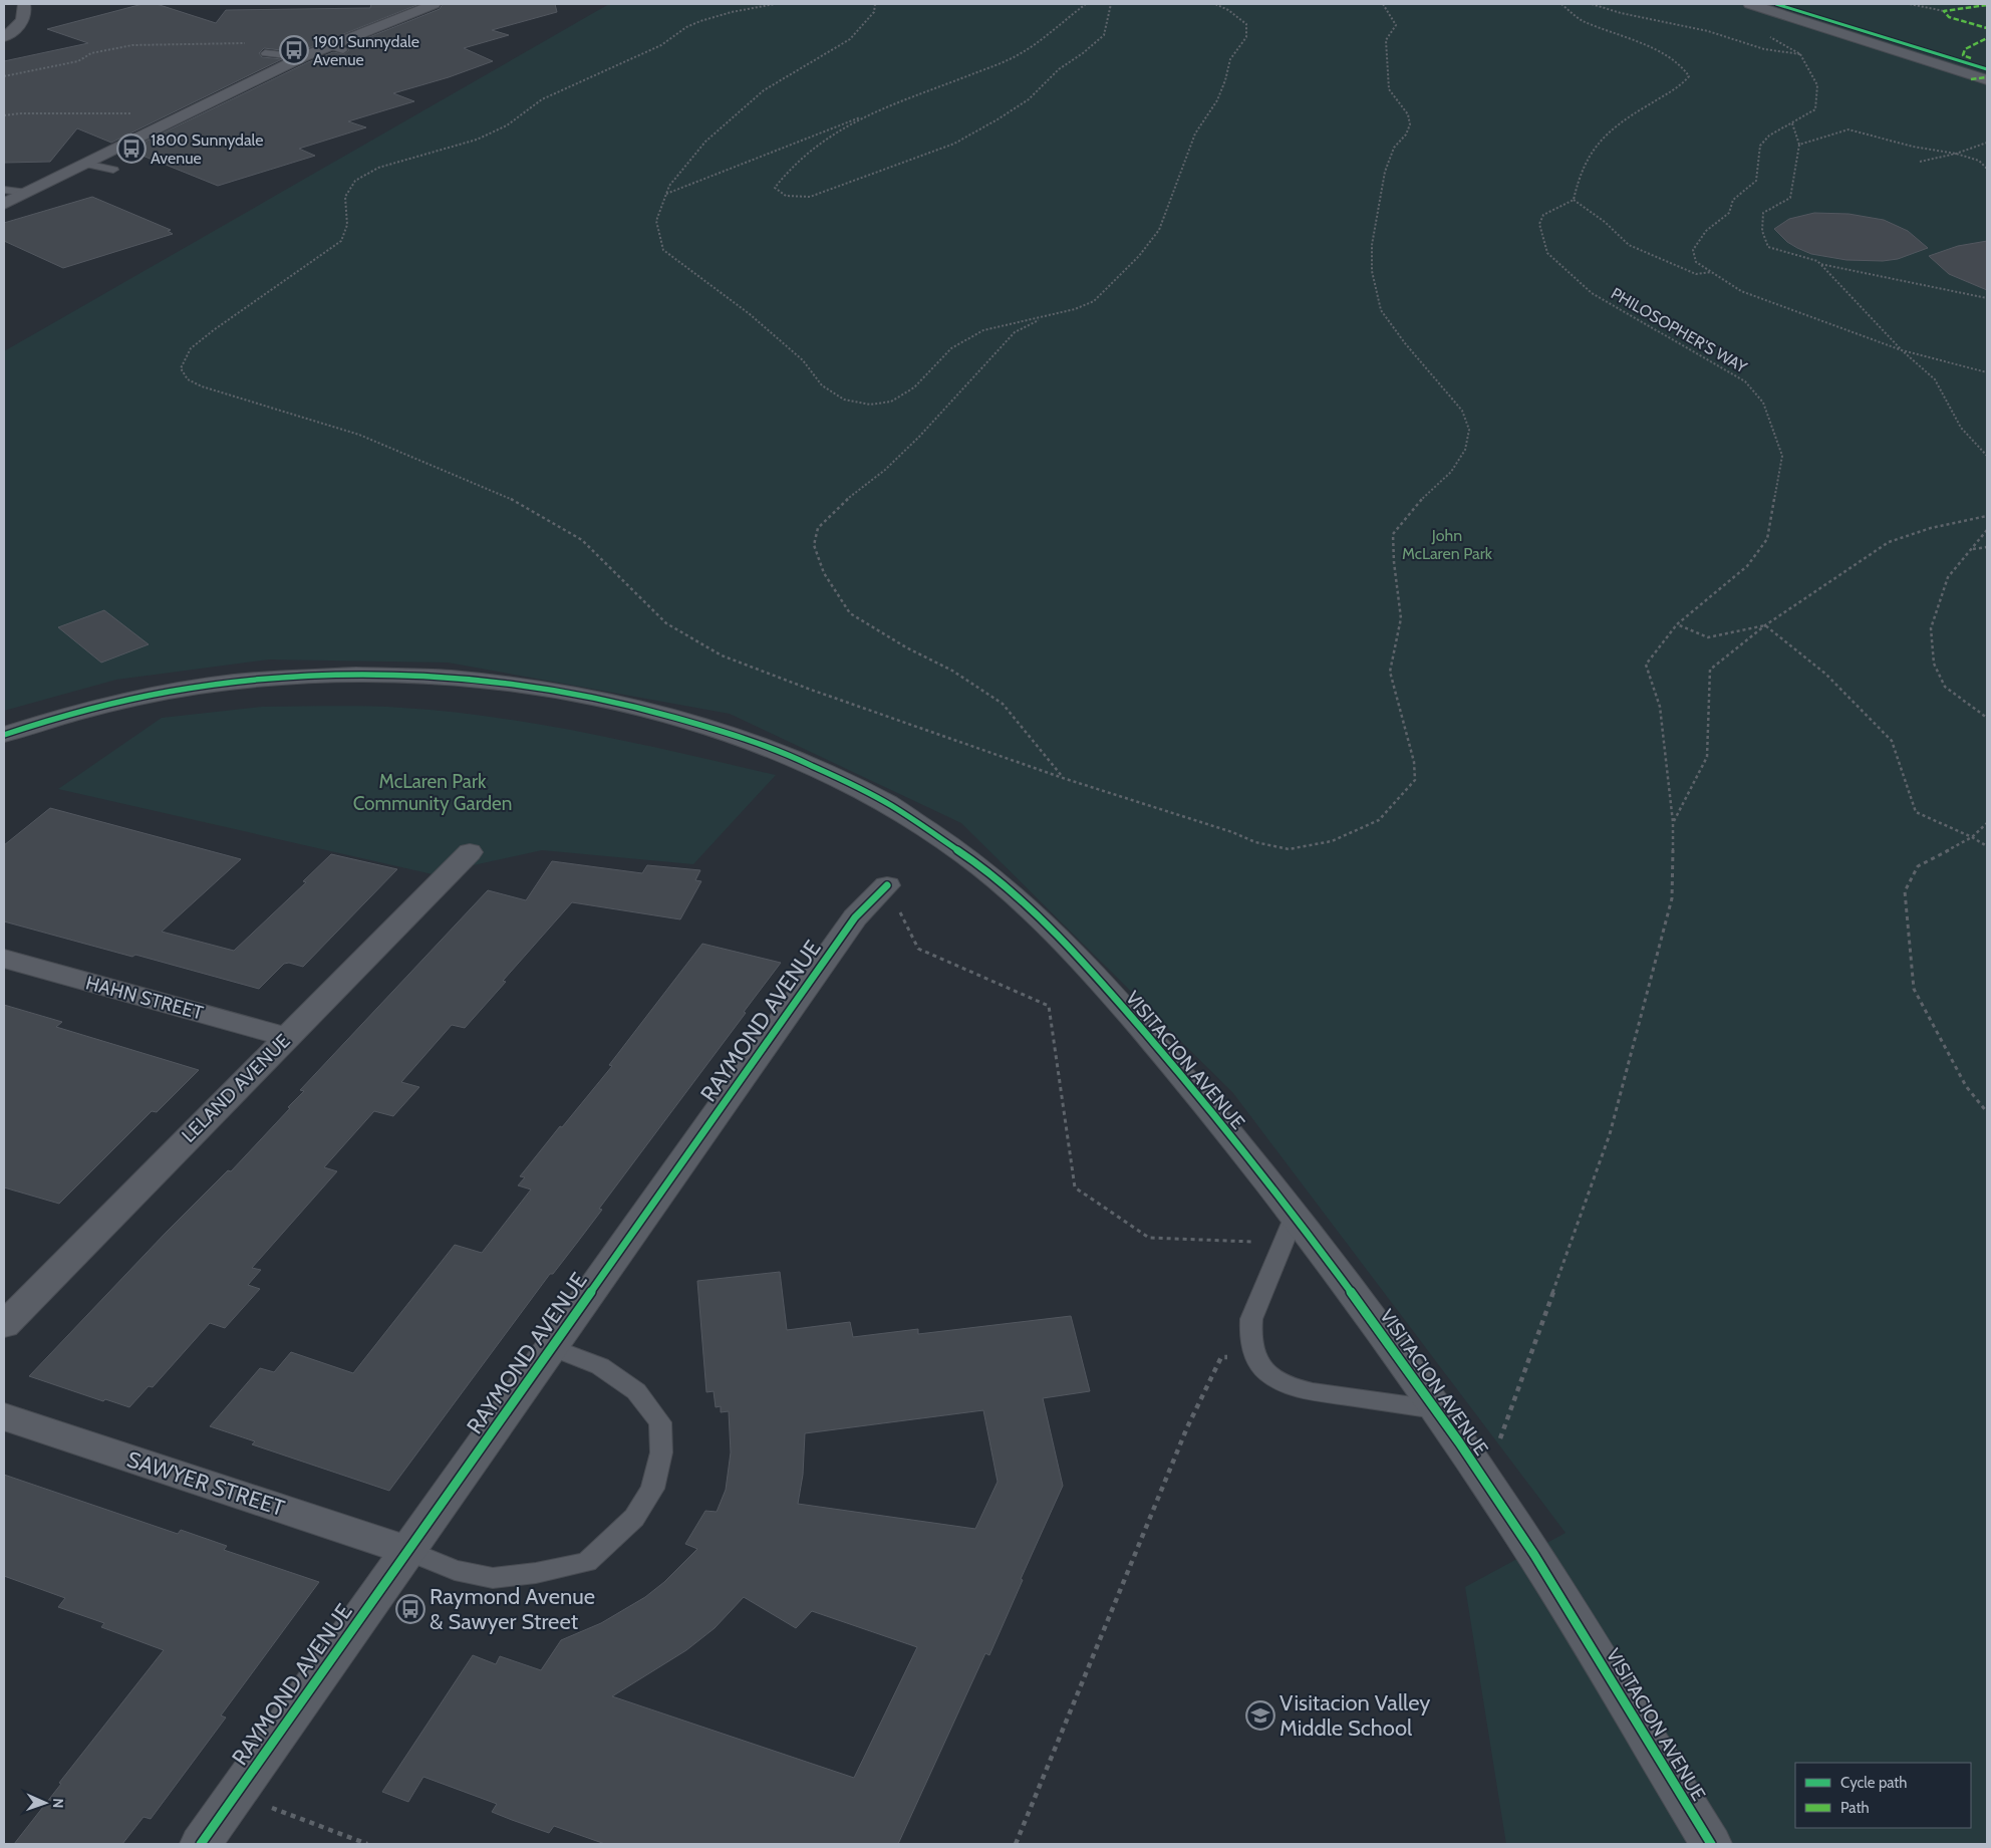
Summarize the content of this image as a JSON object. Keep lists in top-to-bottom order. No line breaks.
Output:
{"streets":{"street":["HAHN STREET","RAYMOND AVENUE","VISITACION AVENUE","LELAND AVENUE","SAWYER STREET"],"path":["PHILOSOPHER'S WAY"]},"crossings":[["HAHN STREET","LELAND AVENUE"],["RAYMOND AVENUE","SAWYER STREET"]],"parks":["John McLaren Park","McLaren Park Community Garden"],"places":{"bus stop":["1901 Sunnydale Avenue","1800 Sunnydale Avenue","Raymond Avenue & Sawyer Street"],"school or university":["Visitacion Valley Middle School"]},"legend":["Cycle path","Path"],"north":"right"}
